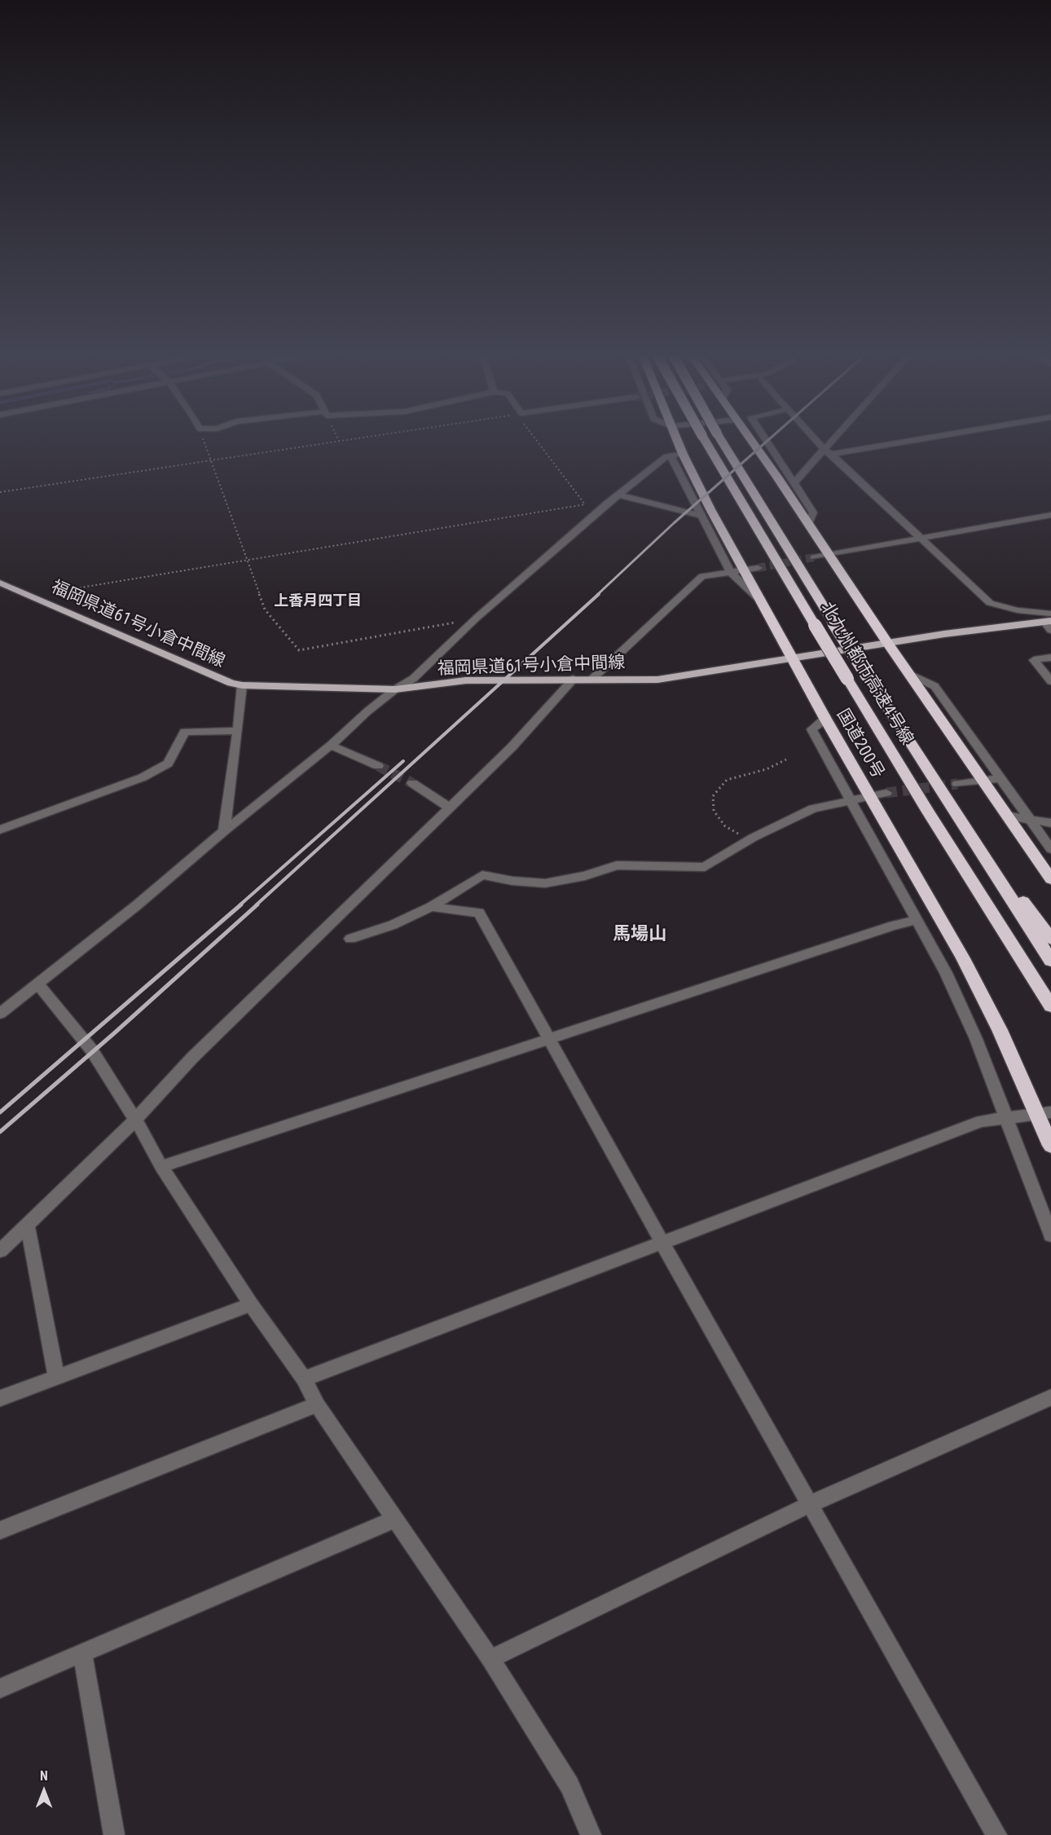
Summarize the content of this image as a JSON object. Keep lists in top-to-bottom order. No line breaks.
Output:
{"streets":{"highway":["北九州都市高速4号線","国道200号"],"main road":["福岡県道61号小倉中間線"]},"crossings":[["福岡県道61号小倉中間線","国道200号"]],"districts":["上香月四丁目","馬場山"],"north":"top"}
